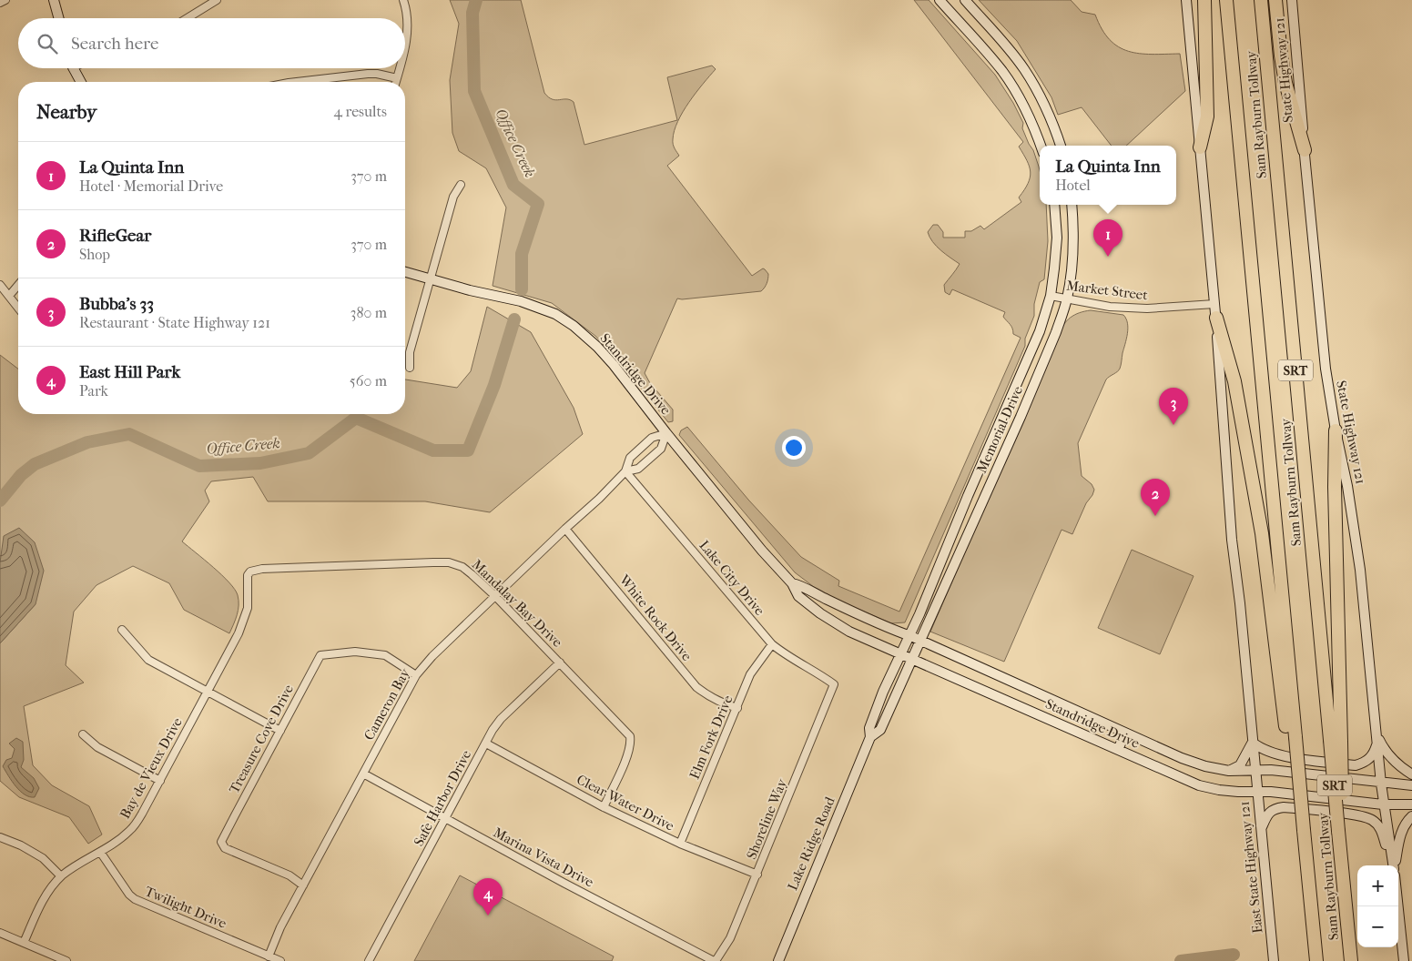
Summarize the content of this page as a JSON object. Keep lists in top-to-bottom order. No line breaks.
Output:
{"streets":{"highway":["Sam Rayburn Tollway","SRT"],"street":["State Highway 121","Market Street","Standridge Drive","Memorial Drive","Lake City Drive","Mandalay Bay Drive","White Rock Drive","Cameron Bay","Elm Fork Drive","Treasure Cove Drive","Bay de Vieux Drive","Safe Harbor Drive","Clear Water Drive","Shoreline Way","Lake Ridge Road","Marina Vista Drive","East State Highway 121","Twilight Drive"]},"crossings":[["State Highway 121","Standridge Drive"],["Market Street","Memorial Drive"],["Standridge Drive","Memorial Drive"],["Standridge Drive","Cameron Bay"],["Standridge Drive","Lake Ridge Road"],["Standridge Drive","East State Highway 121"],["Memorial Drive","Lake Ridge Road"],["Lake City Drive","Cameron Bay"],["Lake City Drive","Elm Fork Drive"],["Lake City Drive","Shoreline Way"],["Mandalay Bay Drive","Cameron Bay"],["Mandalay Bay Drive","Bay de Vieux Drive"],["Mandalay Bay Drive","Safe Harbor Drive"],["Mandalay Bay Drive","Clear Water Drive"],["White Rock Drive","Cameron Bay"],["White Rock Drive","Elm Fork Drive"],["Cameron Bay","Treasure Cove Drive"],["Cameron Bay","Marina Vista Drive"],["Cameron Bay","Twilight Drive"],["Elm Fork Drive","Clear Water Drive"],["Bay de Vieux Drive","Twilight Drive"],["Safe Harbor Drive","Clear Water Drive"],["Safe Harbor Drive","Marina Vista Drive"],["Clear Water Drive","Shoreline Way"],["Shoreline Way","Marina Vista Drive"]],"water":["Office Creek"],"page":{"search":"Search here","heading":["Nearby","4 results"],"list":[{"mark":"1","name":"La Quinta Inn","note":"Hotel · Memorial Drive","value":"370 m"},{"mark":"2","name":"RifleGear","note":"Shop","value":"370 m"},{"mark":"3","name":"Bubba's 33","note":"Restaurant · State Highway 121","value":"380 m"},{"mark":"4","name":"East Hill Park","note":"Park","value":"560 m"}],"popup":["La Quinta Inn","Hotel"],"pins":["1","3","2","4"],"map_buttons":["+","−"]}}
